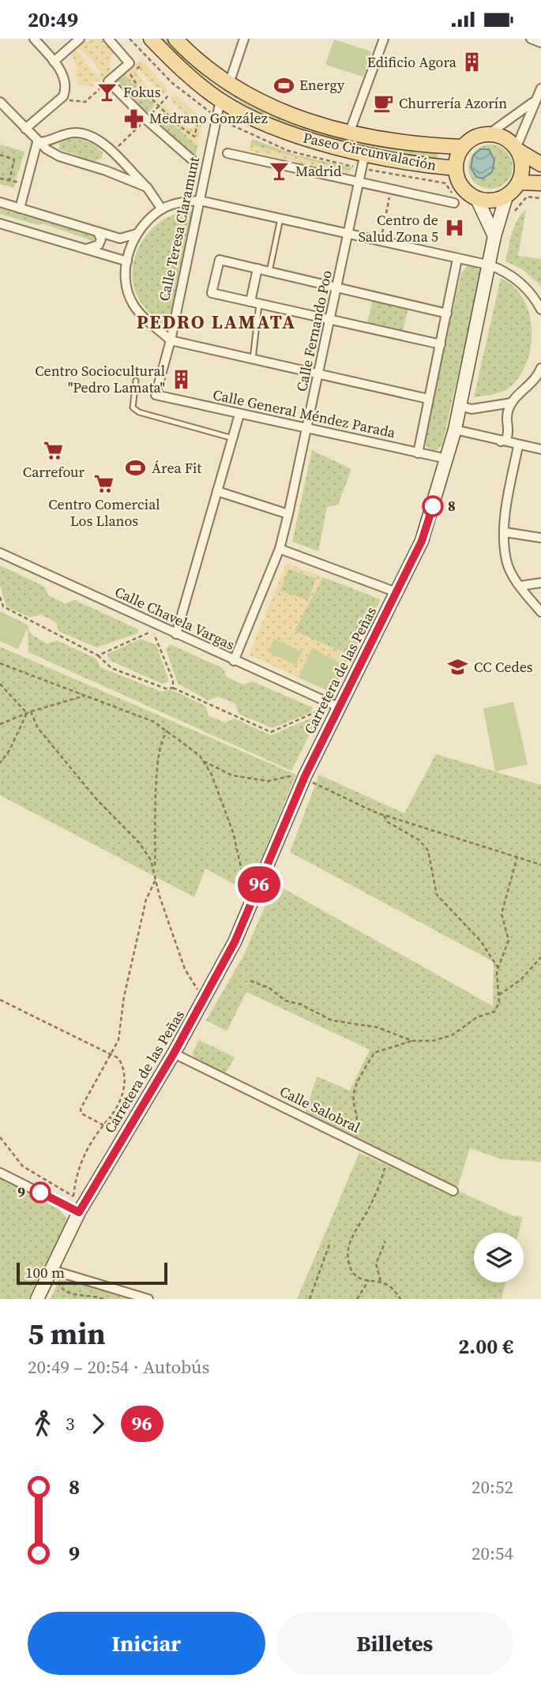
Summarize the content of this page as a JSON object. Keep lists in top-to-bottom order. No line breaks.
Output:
{"streets":{"main road":["Paseo Circunvalación","Carretera de las Peñas"],"street":["Calle Teresa Claramunt","Calle Fernando Poo","Calle General Méndez Parada","Calle Chavela Vargas","Calle Salobral"]},"crossings":[["Paseo Circunvalación","Calle Teresa Claramunt"],["Paseo Circunvalación","Calle Fernando Poo"],["Paseo Circunvalación","Carretera de las Peñas"],["Calle Teresa Claramunt","Calle General Méndez Parada"],["Calle Fernando Poo","Calle General Méndez Parada"],["Calle Fernando Poo","Calle Chavela Vargas"],["Calle General Méndez Parada","Carretera de las Peñas"],["Calle Chavela Vargas","Carretera de las Peñas"],["Carretera de las Peñas","Calle Salobral"]],"districts":["PEDRO LAMATA"],"places":{"building":["Edificio Agora","Centro Sociocultural \"Pedro Lamata\""],"sports":["Energy","Área Fit"],"bar":["Fokus","Madrid"],"cafe":["Churrería Azorín"],"pharmacy":["Medrano González"],"hospital":["Centro de Salud Zona 5"],"supermarket":["Carrefour","Centro Comercial Los Llanos"],"other":["8","9"],"school or university":["CC Cedes"]},"lines":["bus line 96"],"scale_bar":"100 m","page":{"status":"20:49","on_map":"96","scale":"100 m","heading":["5 min","20:49 – 20:54 · Autobús","2.00 €"],"legs":["3","96"],"list":[{"name":"8","value":"20:52"},{"name":"9","value":"20:54"}],"buttons":["Iniciar","Billetes"]}}
